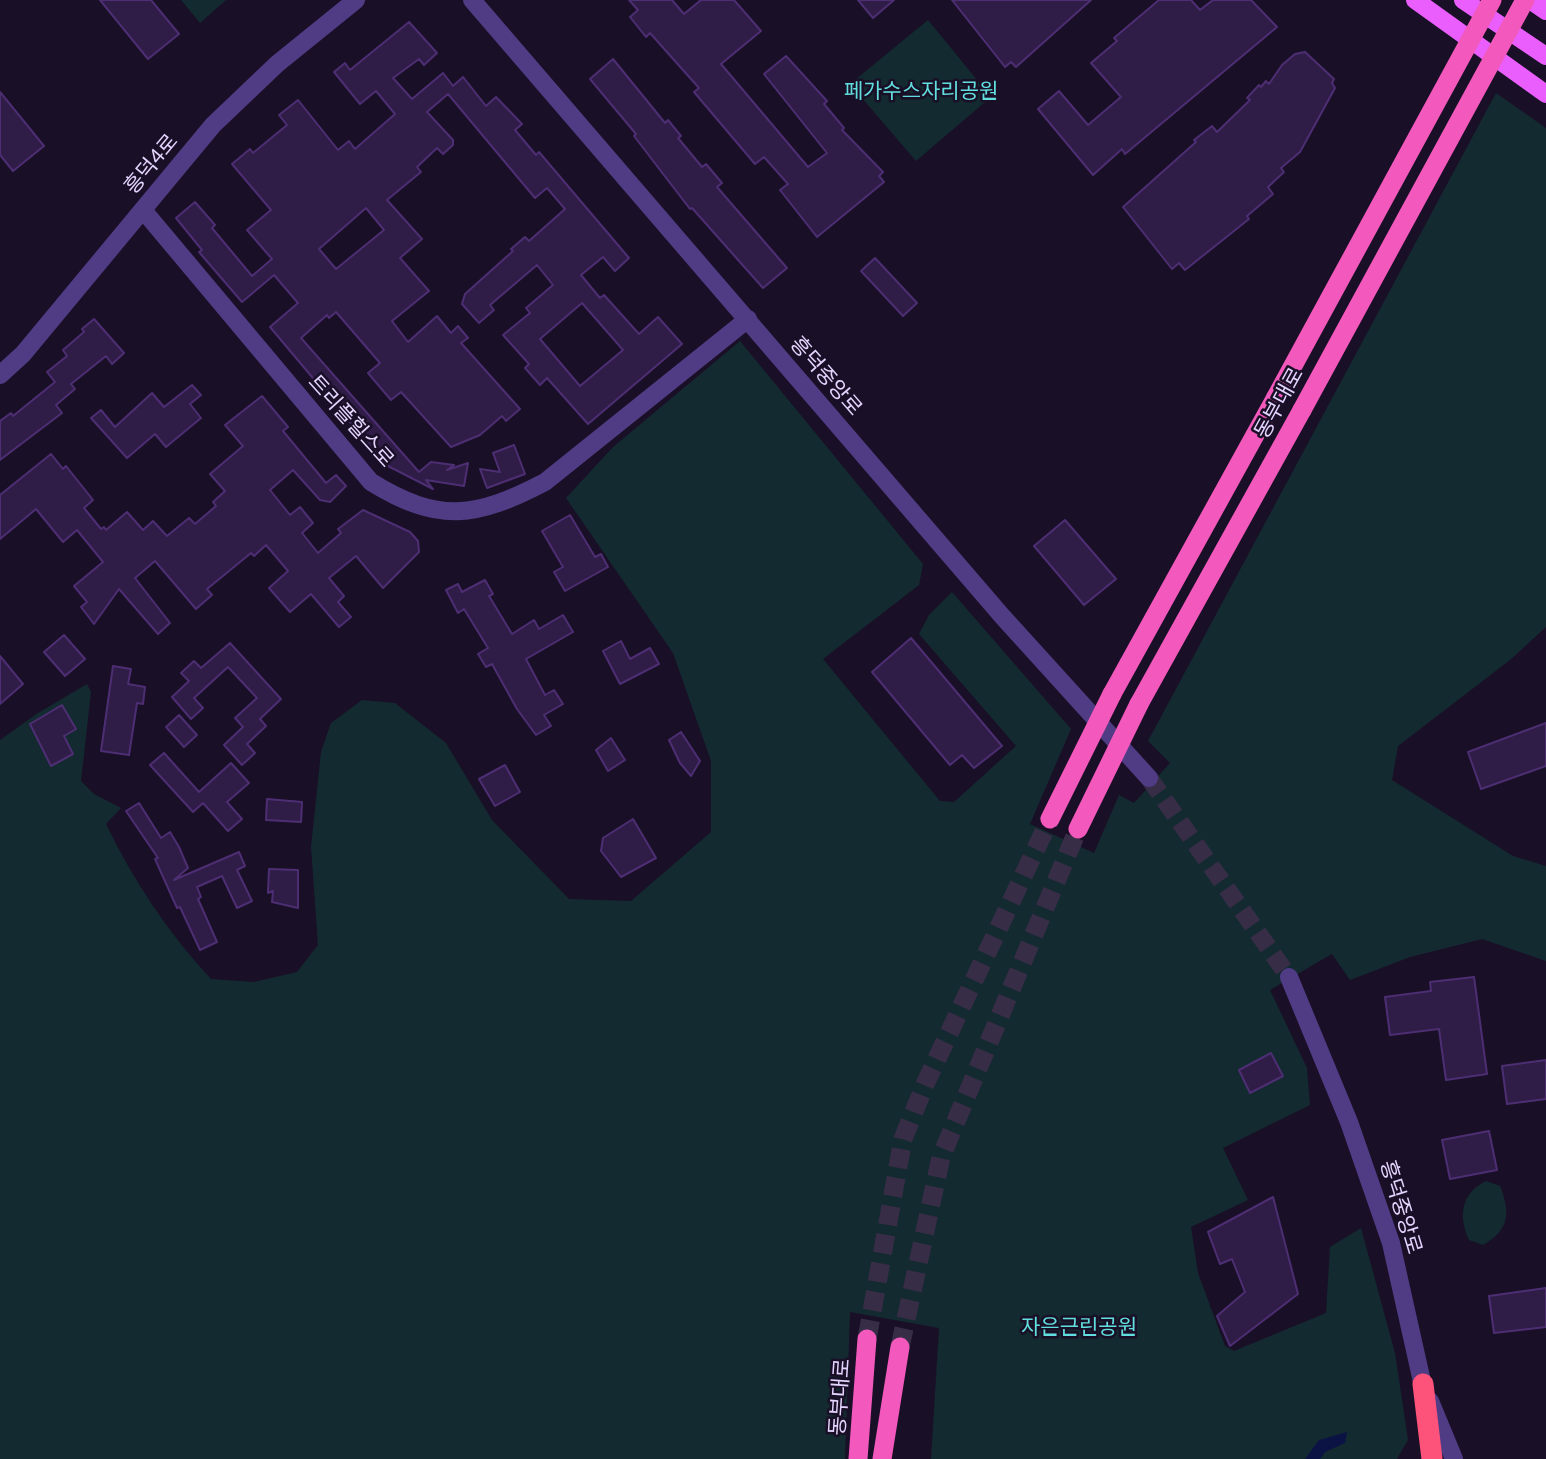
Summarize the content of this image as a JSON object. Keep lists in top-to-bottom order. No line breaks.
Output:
{"streets":{"highway":["동부대로"],"street":["흥덕4로","흥덕중앙로","트리플힐스로"]},"crossings":[["흥덕4로","트리플힐스로"],["흥덕중앙로","트리플힐스로"]],"parks":["페가수스자리공원","자은근린공원"]}
